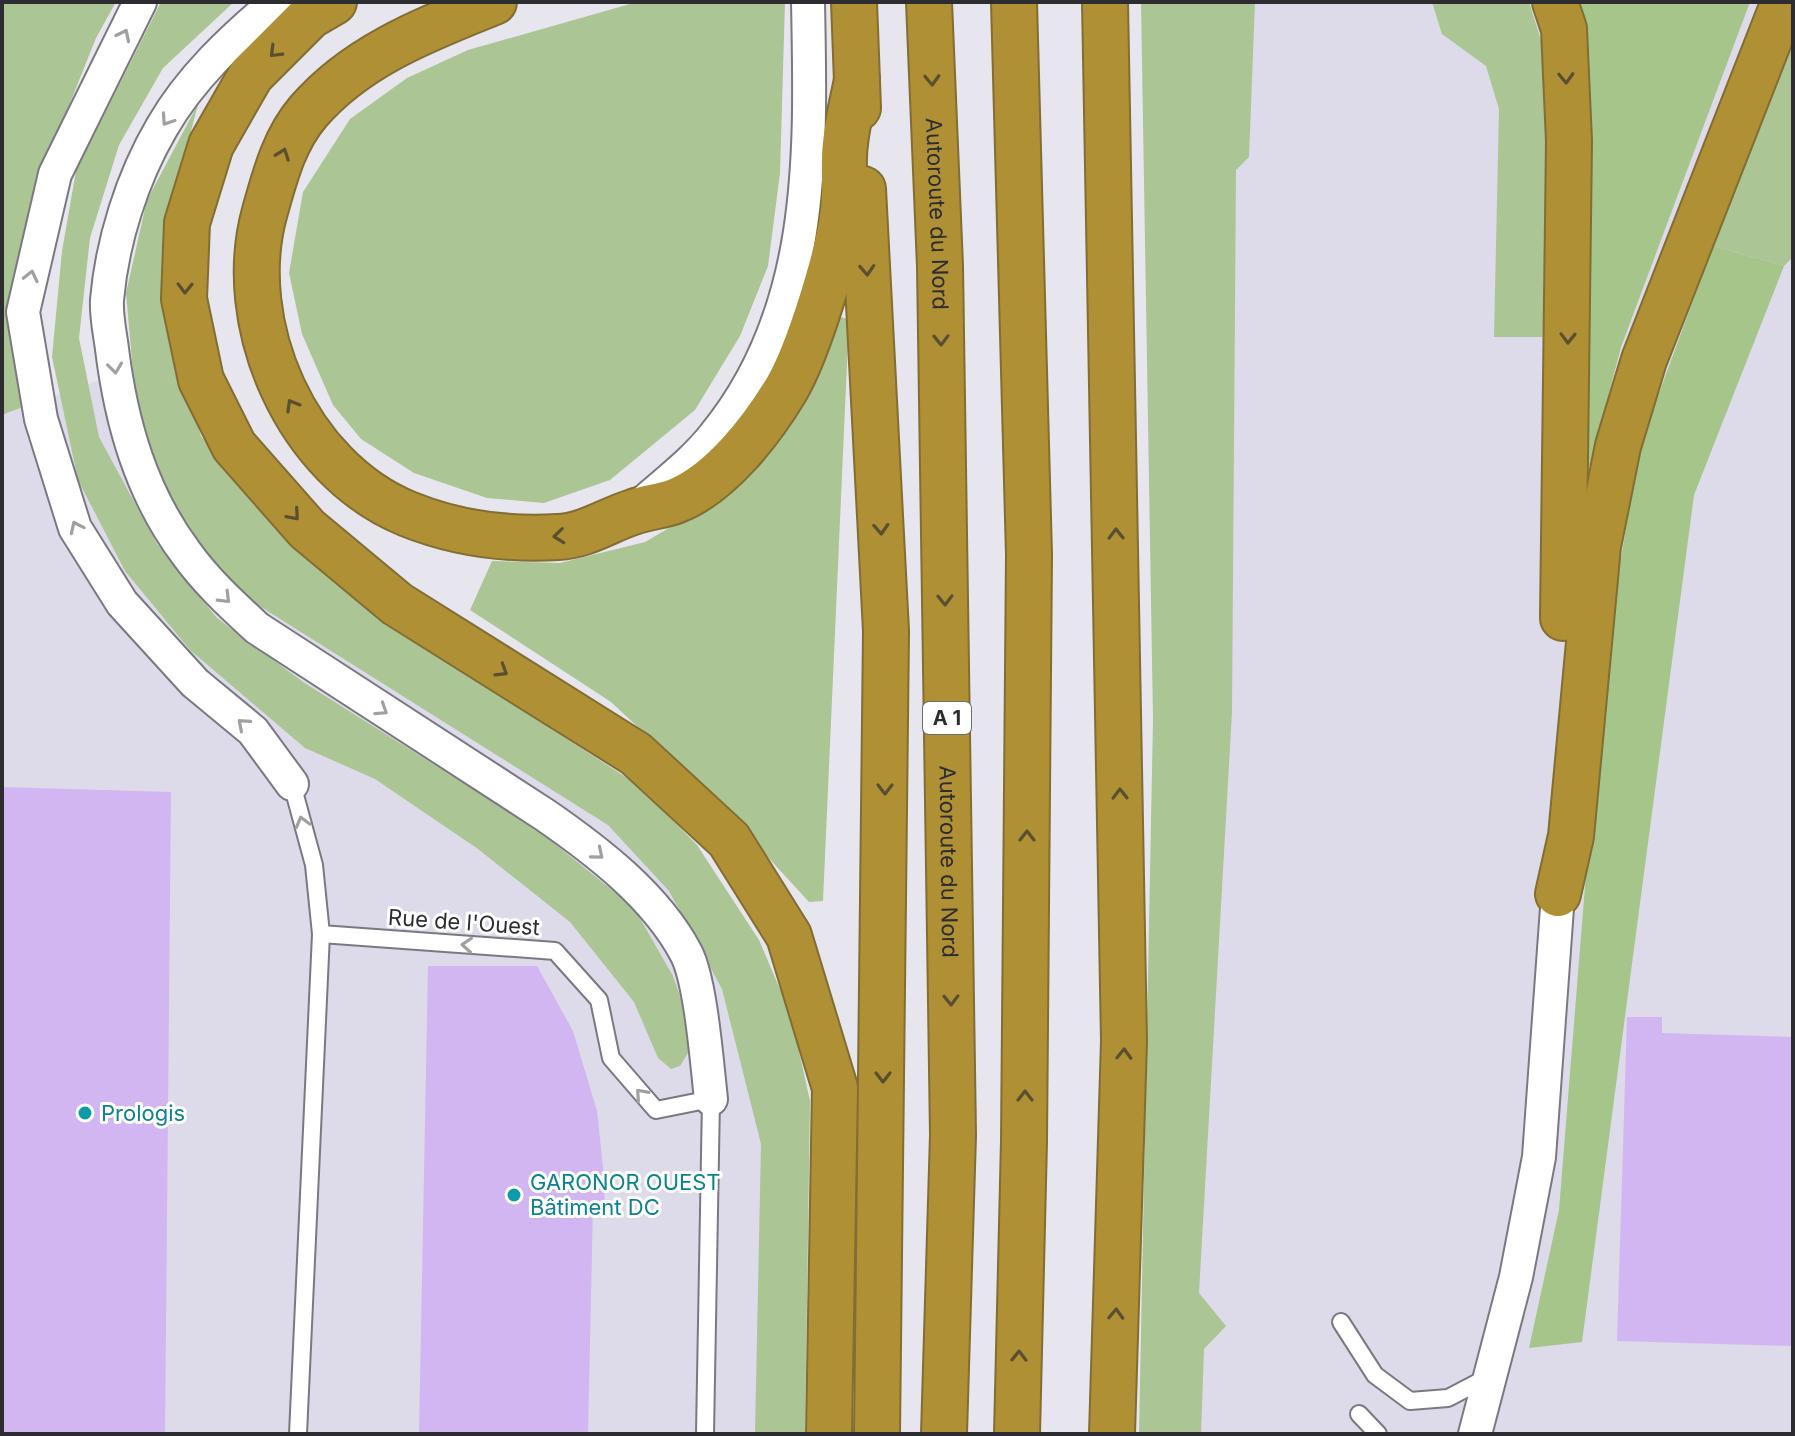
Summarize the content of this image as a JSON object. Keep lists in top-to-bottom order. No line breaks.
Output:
{"streets":{"highway":["Autoroute du Nord","A 1"],"lane":["Rue de l'Ouest"]},"one_way":["Rue de l'Ouest"],"places":["Prologis","GARONOR OUEST Bâtiment DC"]}
